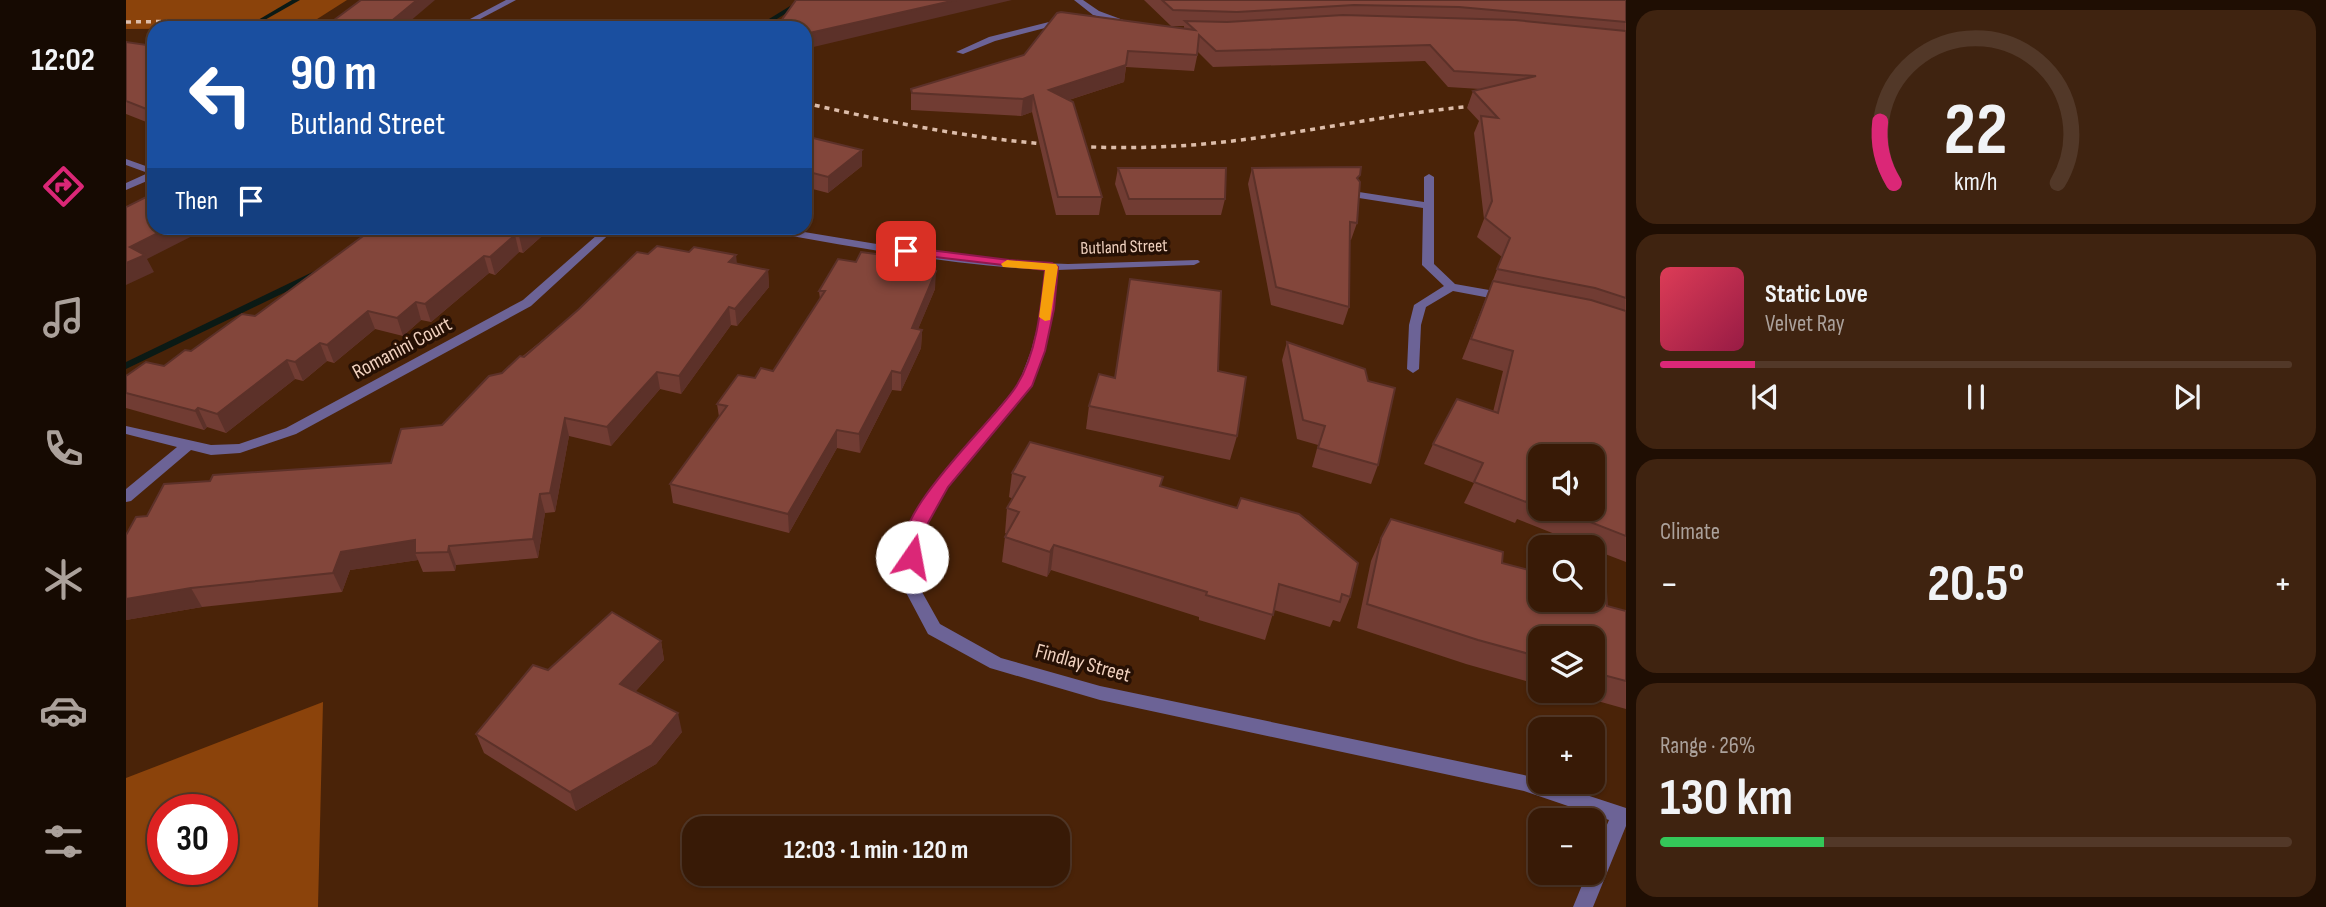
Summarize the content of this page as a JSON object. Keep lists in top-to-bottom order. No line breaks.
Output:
{"streets":{"street":["Butland Street","Romanini Court","Findlay Street"]},"crossings":[["Butland Street","Findlay Street"]],"page":{"tabs":"12:02","turn":["90 m","Butland Street"],"then":"Then","song":["Static Love","Velvet Ray"],"map_buttons":["+","−"],"tile":["Climate",["Range · 26%","130 km"]],"heat":["−","20.5°","+"],"limit":"30","trip":"12:03 · 1 min · 120 m","gauge":["22","km/h"]}}
